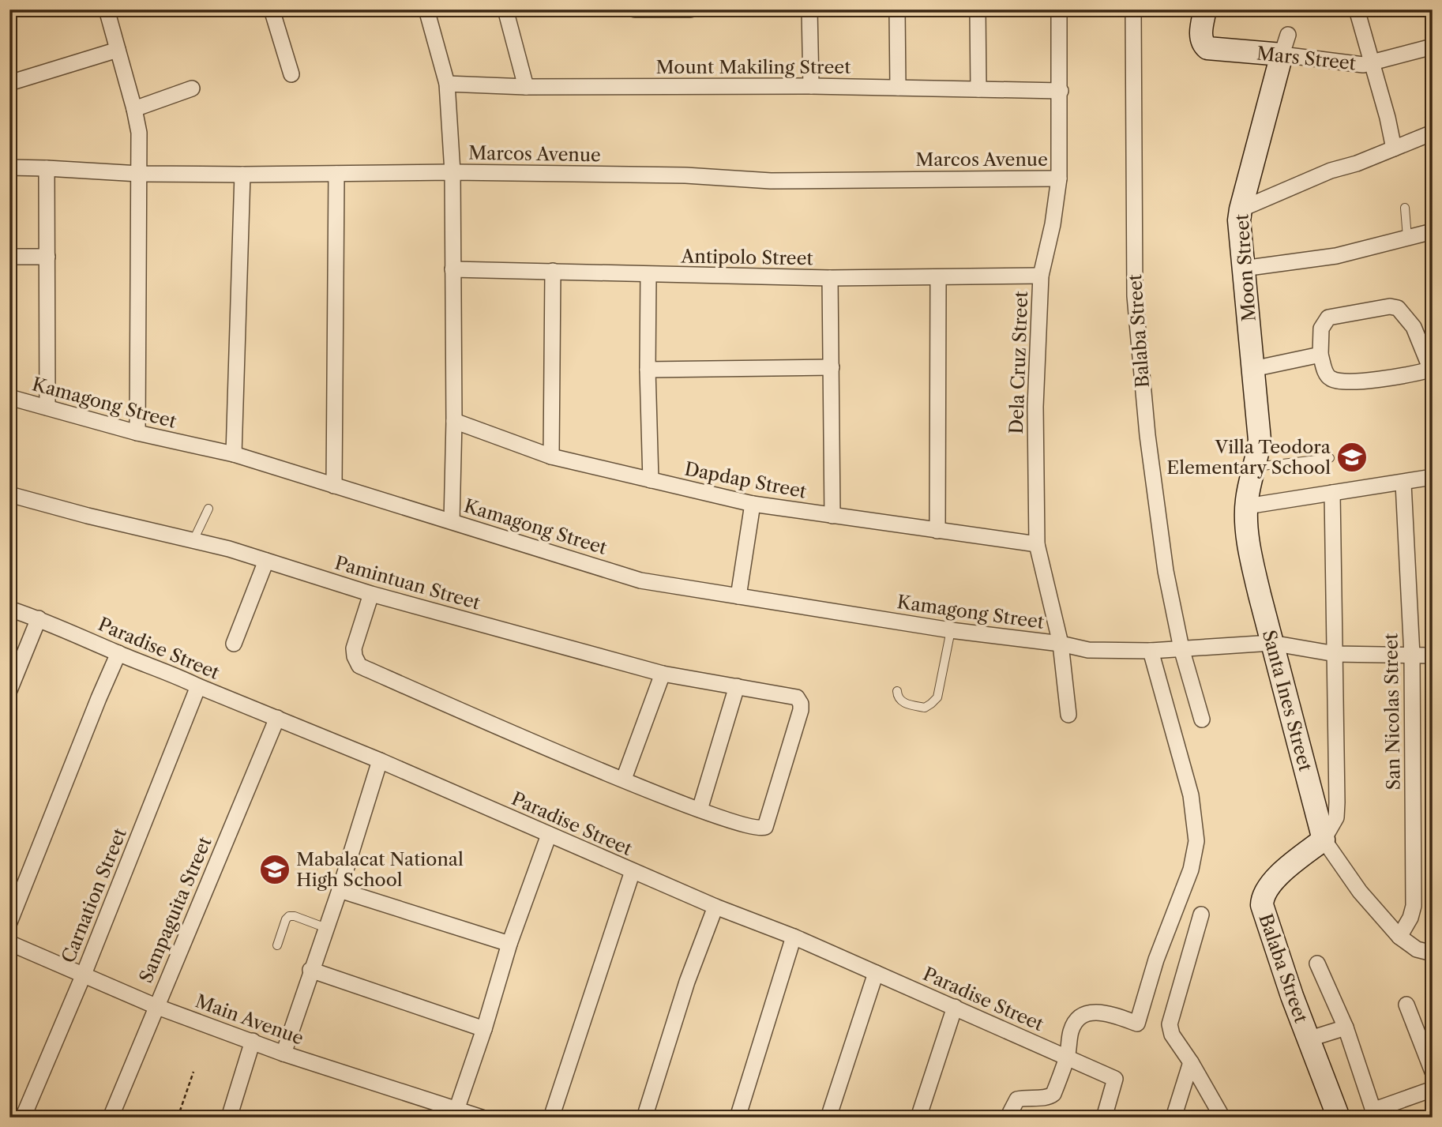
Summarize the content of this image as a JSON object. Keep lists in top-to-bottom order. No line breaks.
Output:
{"streets":{"street":["Mars Street","Mount Makiling Street","Marcos Avenue","Antipolo Street","Moon Street","Balaba Street","Dela Cruz Street","Kamagong Street","Dapdap Street","Pamintuan Street","Paradise Street","Santa Ines Street","San Nicolas Street","Carnation Street","Sampaguita Street","Main Avenue"]},"crossings":[["Mars Street","Moon Street"],["Mount Makiling Street","Dela Cruz Street"],["Marcos Avenue","Dela Cruz Street"],["Antipolo Street","Dela Cruz Street"],["Moon Street","Santa Ines Street"],["Balaba Street","Kamagong Street"],["Balaba Street","Santa Ines Street"],["Dela Cruz Street","Kamagong Street"],["Dela Cruz Street","Dapdap Street"],["Kamagong Street","Santa Ines Street"],["Kamagong Street","San Nicolas Street"],["Paradise Street","Carnation Street"],["Paradise Street","Sampaguita Street"],["Santa Ines Street","San Nicolas Street"],["Carnation Street","Main Avenue"],["Sampaguita Street","Main Avenue"]],"places":{"school or university":["Villa Teodora Elementary School","Mabalacat National High School"]}}
